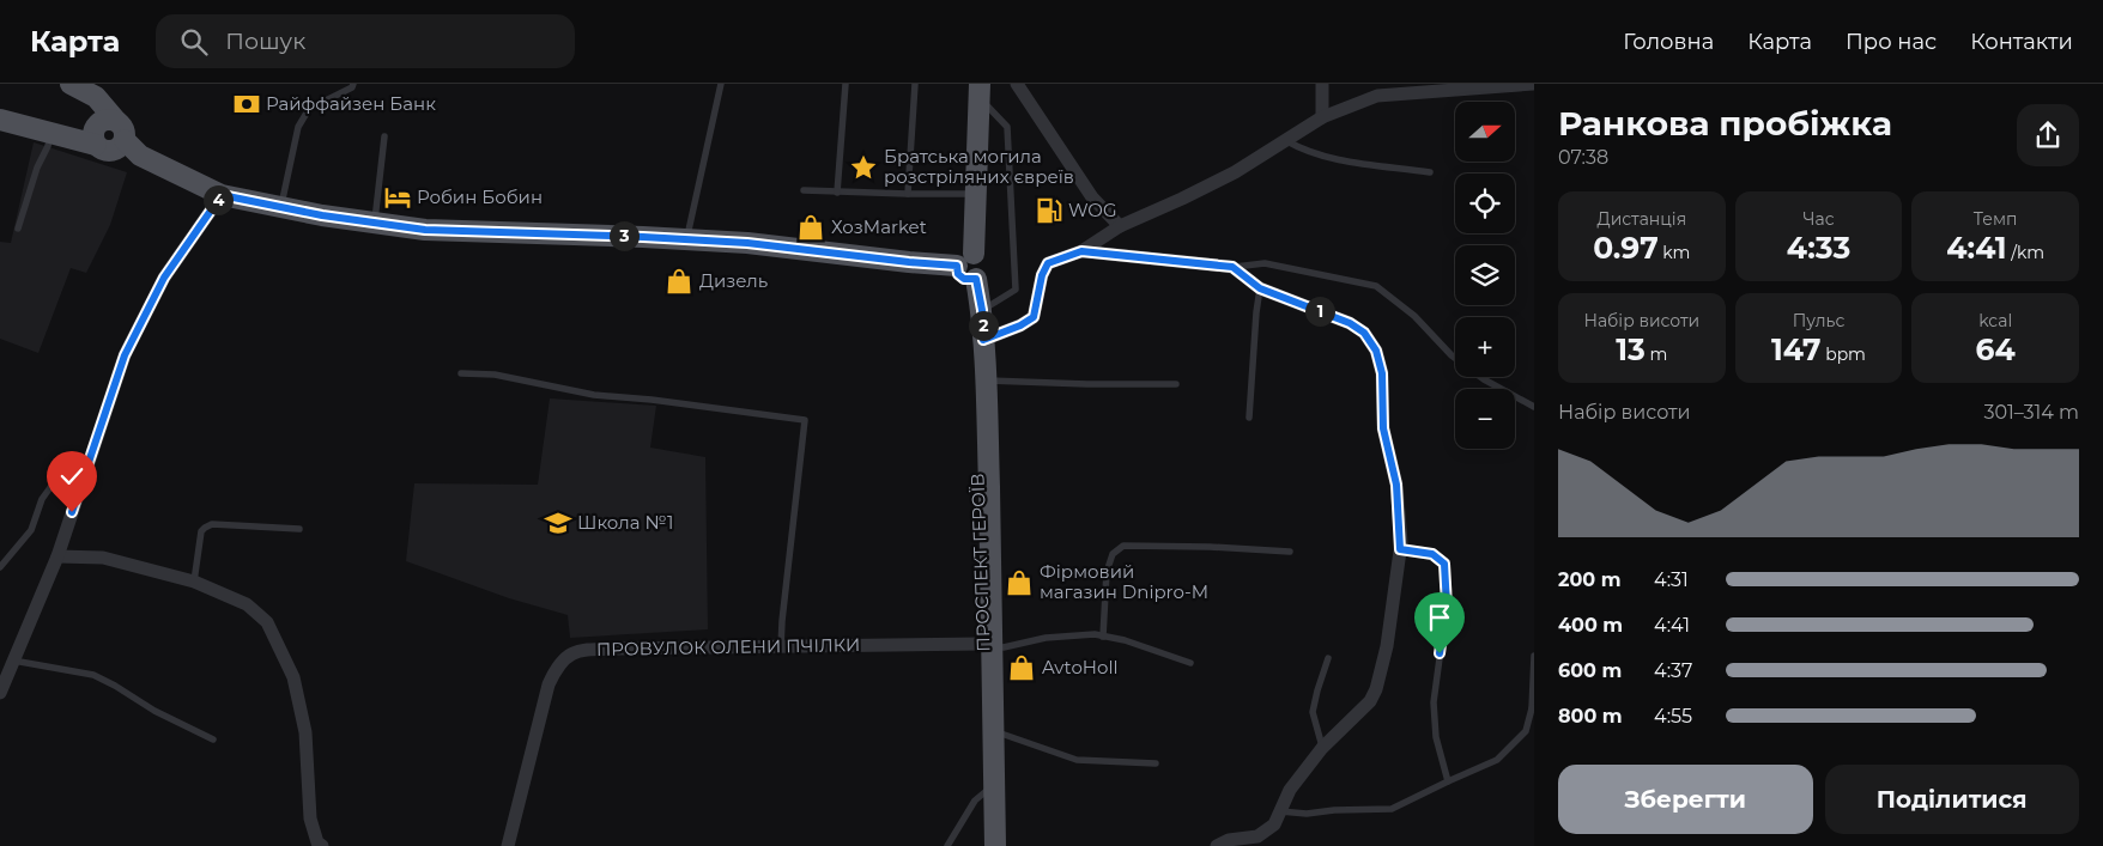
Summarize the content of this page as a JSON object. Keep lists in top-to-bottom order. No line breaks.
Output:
{"streets":{"main road":["ПРОСПЕКТ ГЕРОЇВ"],"street":["ПРОВУЛОК ОЛЕНИ ПЧІЛКИ"]},"crossings":[["ПРОСПЕКТ ГЕРОЇВ","ПРОВУЛОК ОЛЕНИ ПЧІЛКИ"]],"places":{"bank":["Райффайзен Банк"],"place":["Братська могила розстріляних євреїв"],"hotel":["Робин Бобин"],"fuel station":["WOG"],"shop":["ХозMarket","Дизель","Фірмовий магазин Dnipro-M","AvtoHoll"],"school or university":["Школа №1"]},"north":"right","page":{"header":"Карта","search":"Пошук","nav":["Головна","Карта","Про нас","Контакти"],"heading":["Ранкова пробіжка","07:38"],"map_buttons":["+","−"],"pins":["4","3","1","2"],"stats":[["Дистанція","0.97 km"],["Час","4:33"],["Темп","4:41 /km"],["Набір висоти","13 m"],["Пульс","147 bpm"],["kcal","64"]],"chart":["Набір висоти","301–314 m"],"list":[{"name":"200 m","note":"4:31"},{"name":"400 m","note":"4:41"},{"name":"600 m","note":"4:37"},{"name":"800 m","note":"4:55"}],"buttons":["Зберегти","Поділитися"]}}
